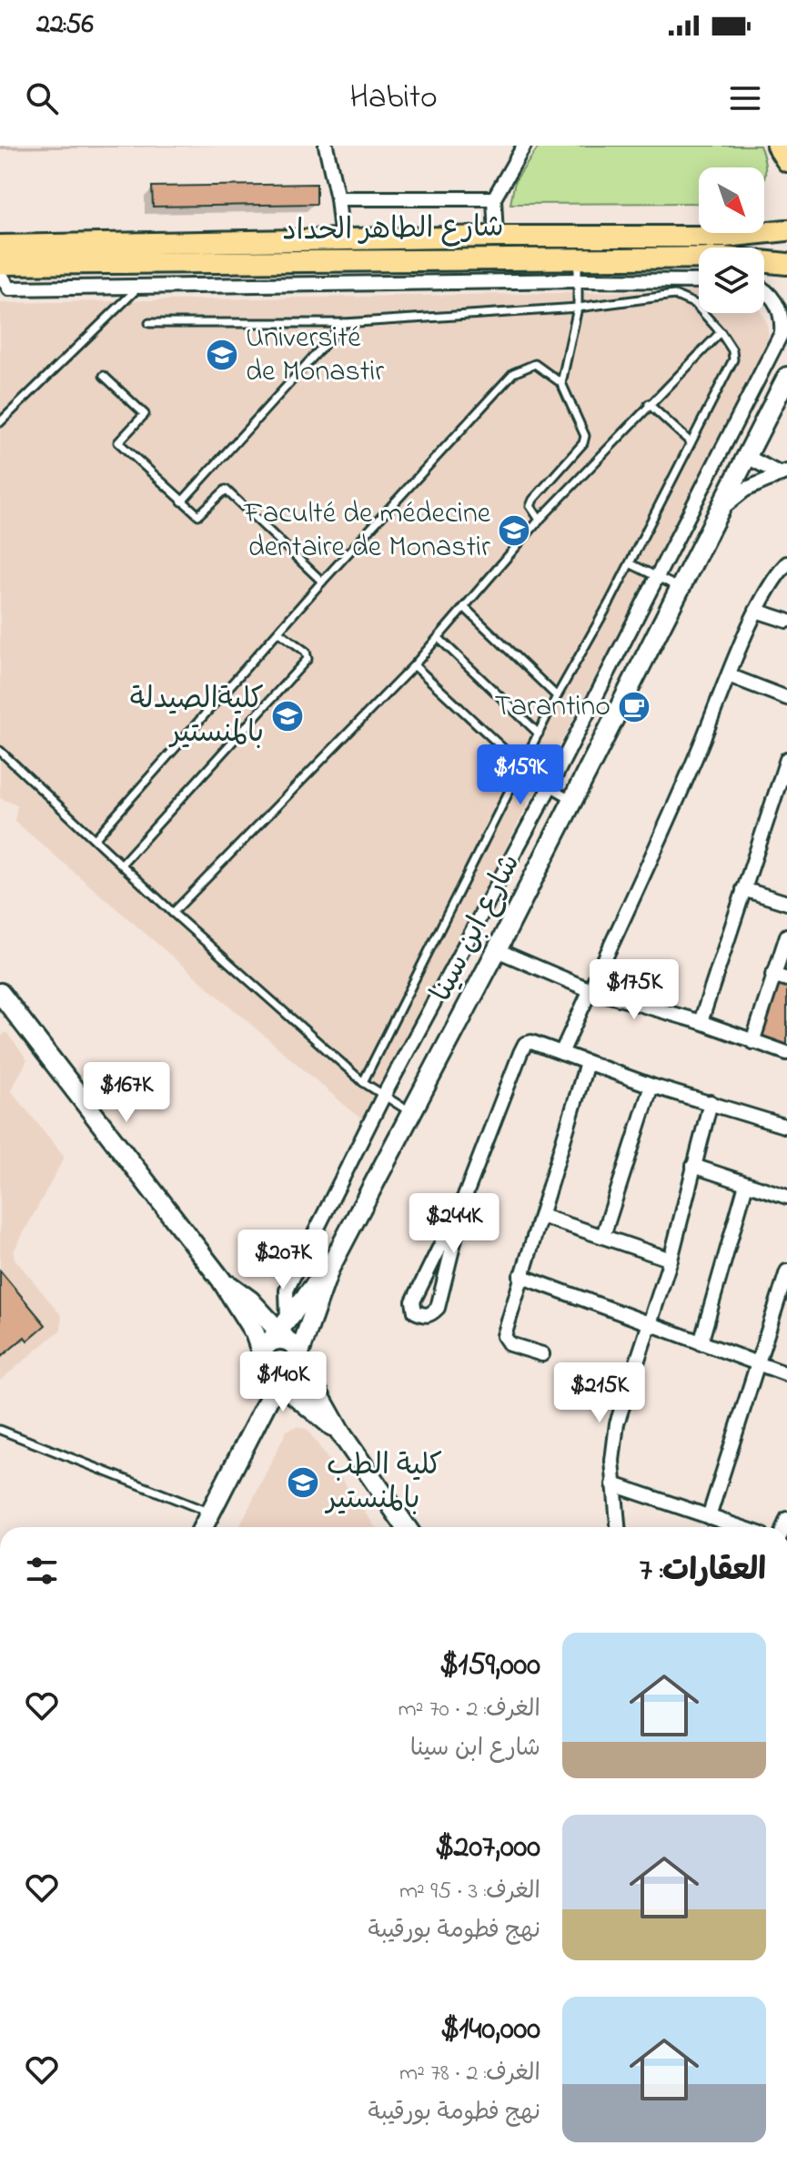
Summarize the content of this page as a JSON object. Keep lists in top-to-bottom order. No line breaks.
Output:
{"streets":{"main road":["شارع الطاهر الحداد","شارع ابن سينا"]},"places":{"school or university":["Université de Monastir","Faculté de médecine dentaire de Monastir","كليةالصيدلة بالمنستير","كلية الطب بالمنستير"],"cafe":["Tarantino"]},"north":"bottom right","page":{"status":"22:56","header":"Habito","price":["$159K","$175K","$167K","$244K","$207K","$140K","$215K"],"heading":"العقارات: 7","list":[{"name":"$159,000","note":"الغرف: 2 · 70 m² · شارع ابن سينا"},{"name":"$207,000","note":"الغرف: 3 · 95 m² · نهج فطومة بورقيبة"},{"name":"$140,000","note":"الغرف: 2 · 78 m² · نهج فطومة بورقيبة"}]}}
